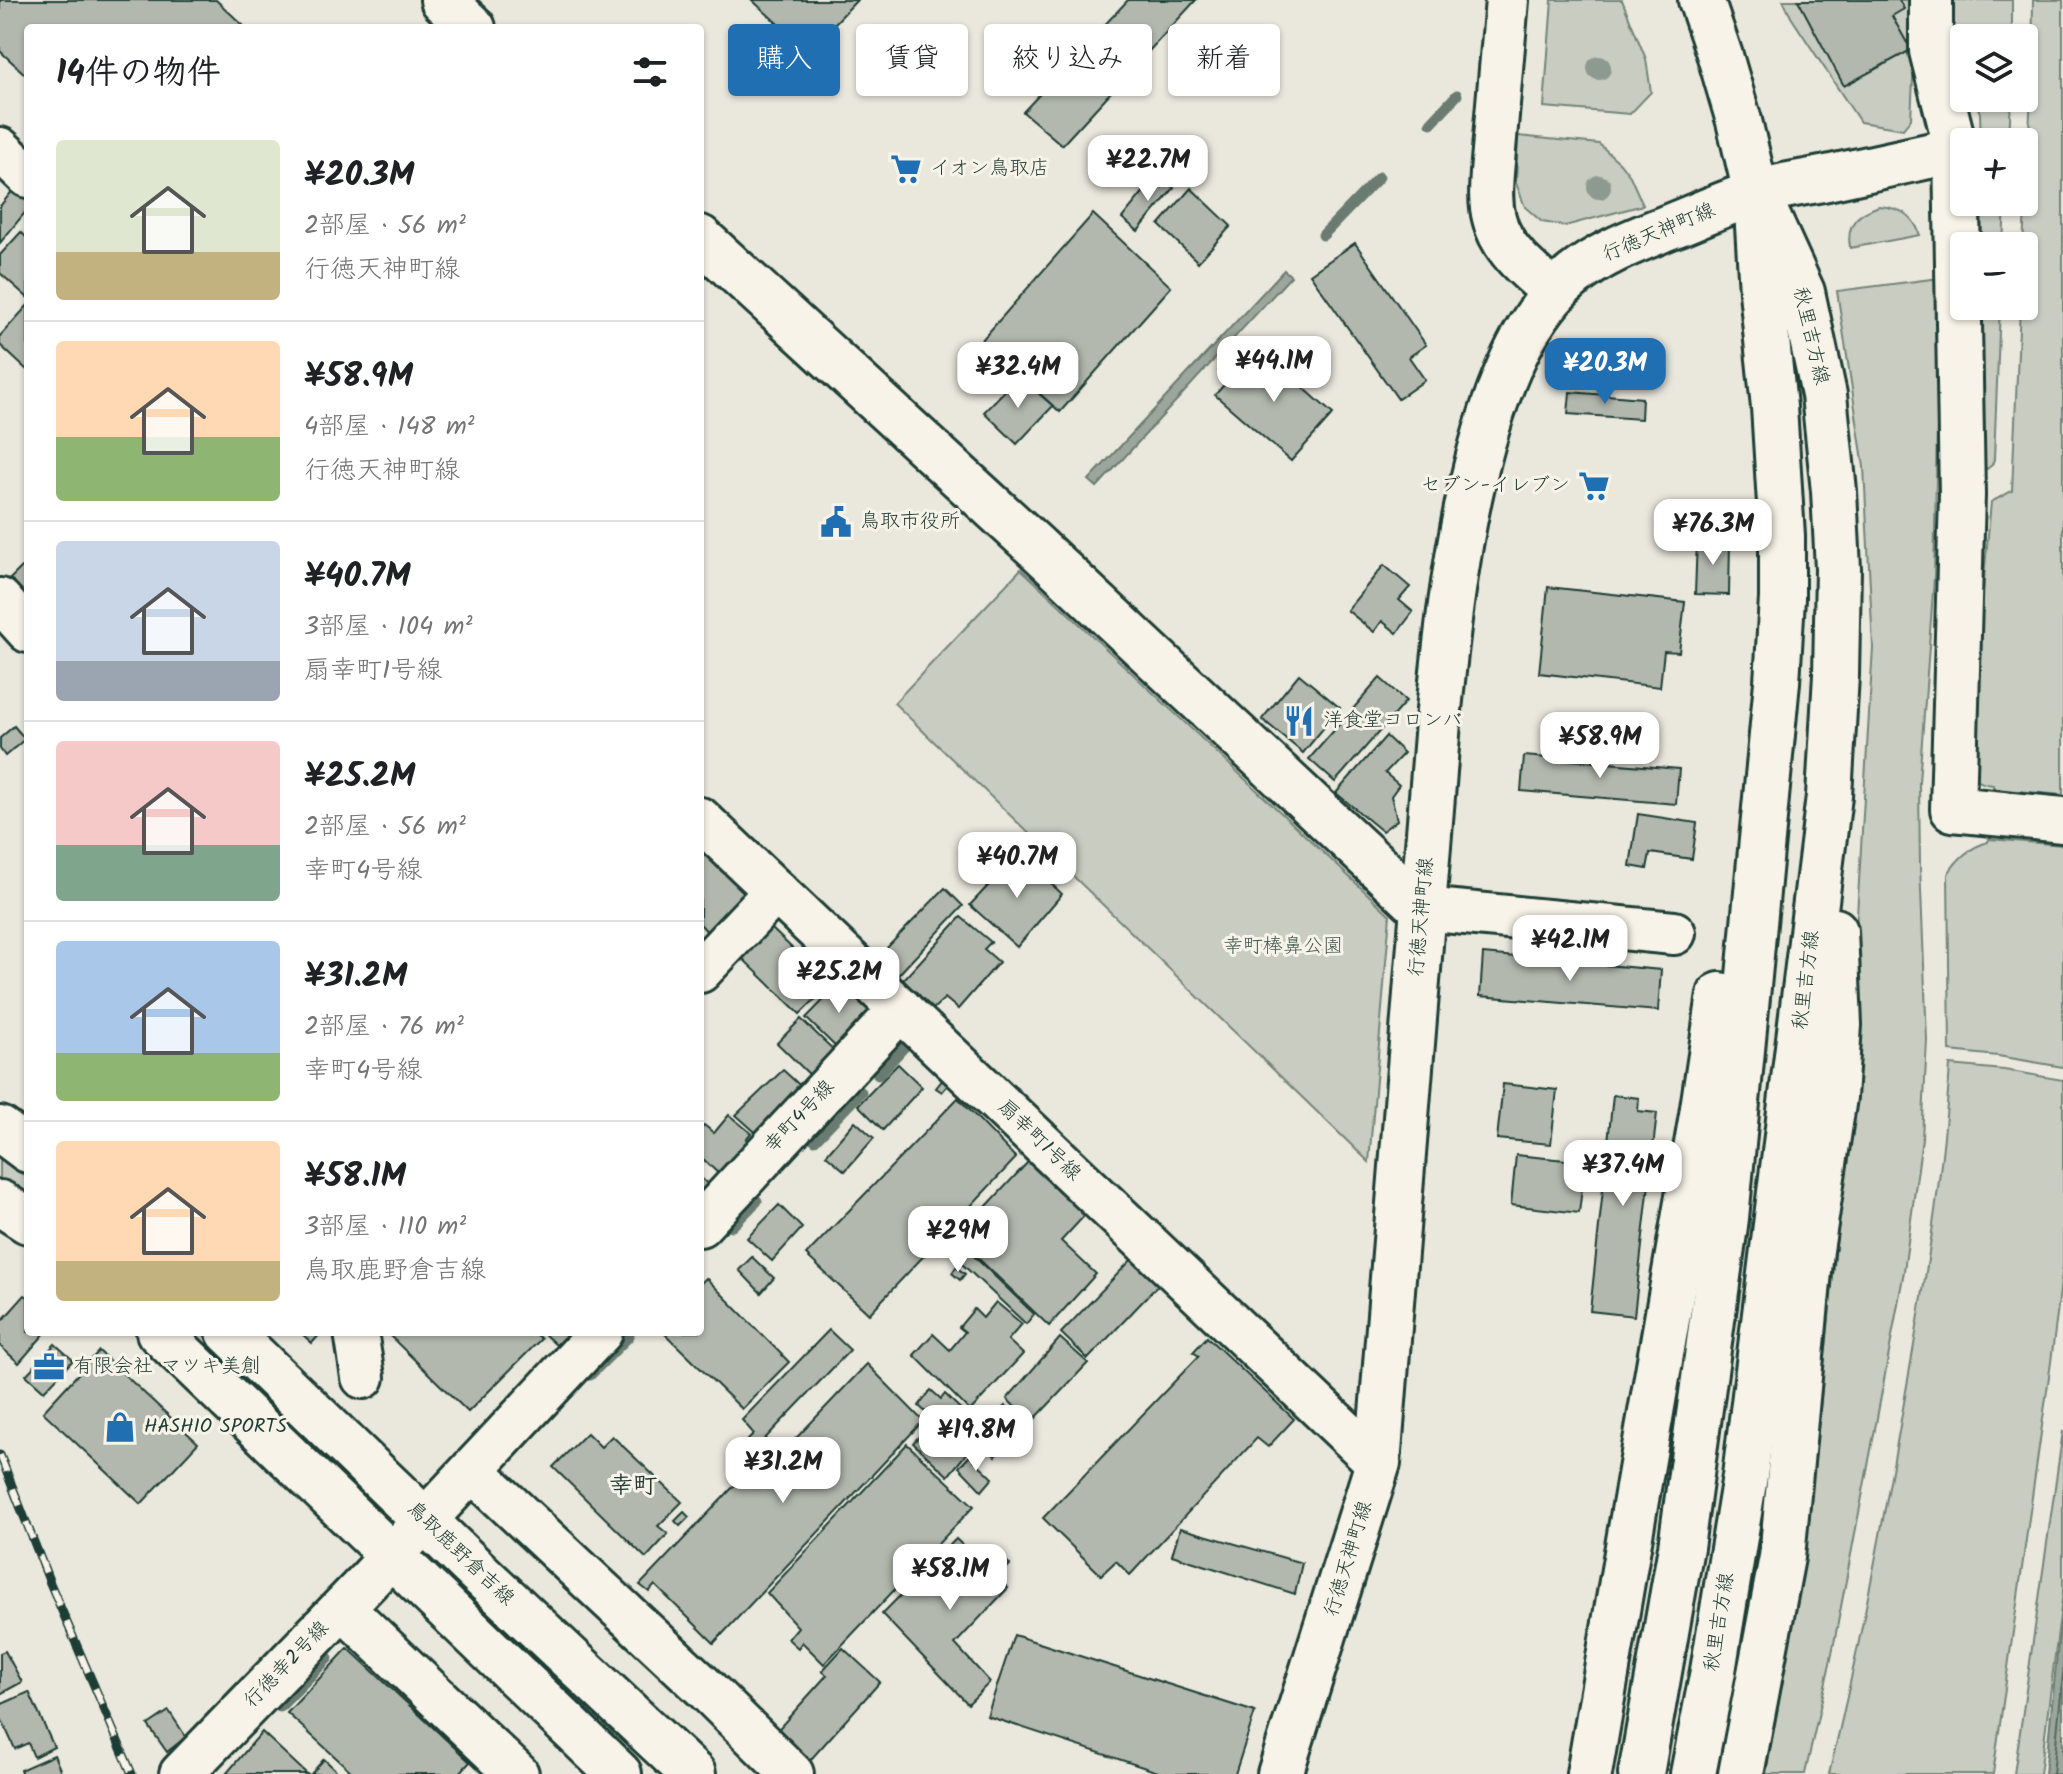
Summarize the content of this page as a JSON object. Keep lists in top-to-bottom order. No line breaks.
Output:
{"streets":{"main road":["行徳天神町線","秋里吉方線","鳥取鹿野倉吉線"],"street":["幸町4号線","扇幸町1号線","行徳幸2号線"]},"crossings":[["行徳天神町線","秋里吉方線"],["行徳天神町線","扇幸町1号線"],["幸町4号線","扇幸町1号線"],["鳥取鹿野倉吉線","行徳幸2号線"]],"districts":["幸町"],"parks":["幸町棒鼻公園"],"places":{"supermarket":["イオン鳥取店","セブン-イレブン"],"public building":["鳥取市役所"],"restaurant":["洋食堂コロンバ"],"office":["有限会社 マツキ美創"],"shop":["HASHIO SPORTS"]},"page":{"map_buttons":["+","−"],"chip":["購入","賃貸","絞り込み","新着"],"heading":"14件の物件","list":[{"name":"¥20.3M","note":"2部屋 · 56 m² · 行徳天神町線"},{"name":"¥58.9M","note":"4部屋 · 148 m² · 行徳天神町線"},{"name":"¥40.7M","note":"3部屋 · 104 m² · 扇幸町1号線"},{"name":"¥25.2M","note":"2部屋 · 56 m² · 幸町4号線"},{"name":"¥31.2M","note":"2部屋 · 76 m² · 幸町4号線"},{"name":"¥58.1M","note":"3部屋 · 110 m² · 鳥取鹿野倉吉線"}],"price":["¥22.7M","¥44.1M","¥20.3M","¥32.4M","¥76.3M","¥58.9M","¥40.7M","¥42.1M","¥25.2M","¥37.4M","¥29M","¥19.8M","¥31.2M","¥58.1M"]}}
